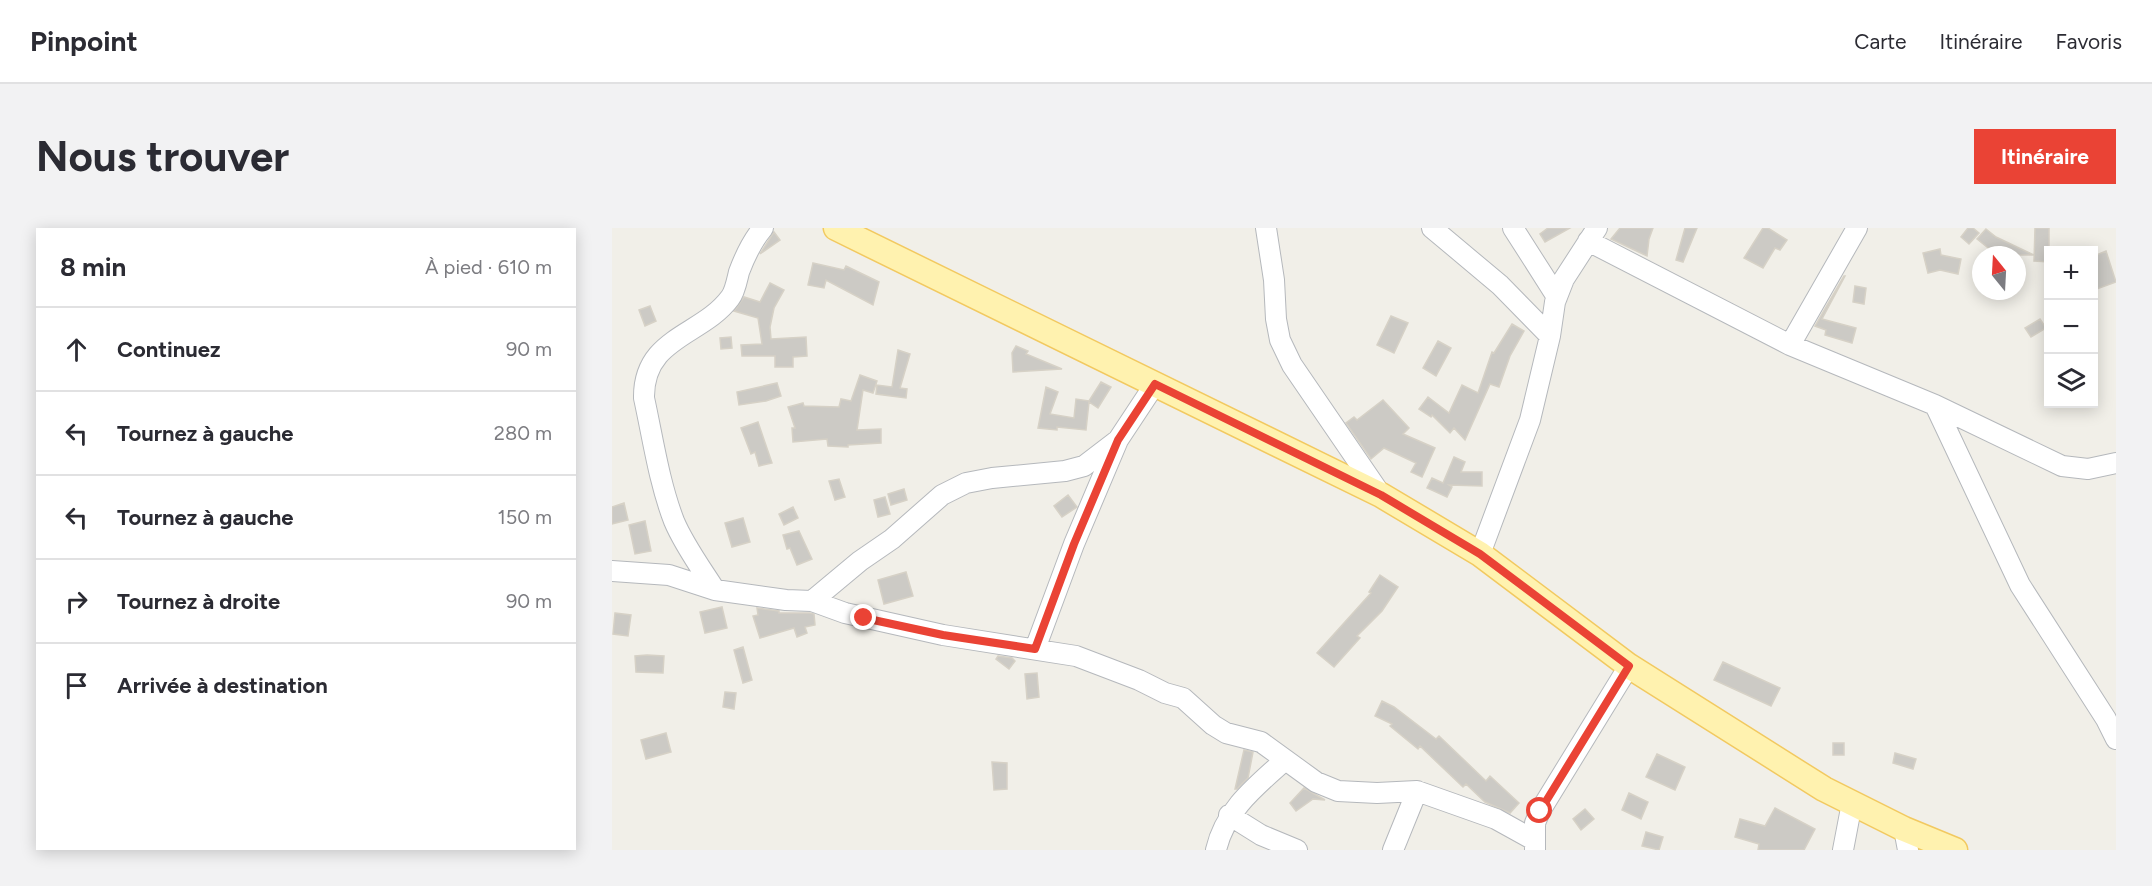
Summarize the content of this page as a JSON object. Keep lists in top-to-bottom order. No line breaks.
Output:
{"north":"top","page":{"header":"Pinpoint","nav":["Carte","Itinéraire","Favoris"],"buttons":"Itinéraire","title":"Nous trouver","heading":["8 min","À pied · 610 m"],"map_buttons":["+","−"],"list":[["Continuez","90 m"],["Tournez à gauche","280 m"],["Tournez à gauche","150 m"],["Tournez à droite","90 m"],"Arrivée à destination"]}}
